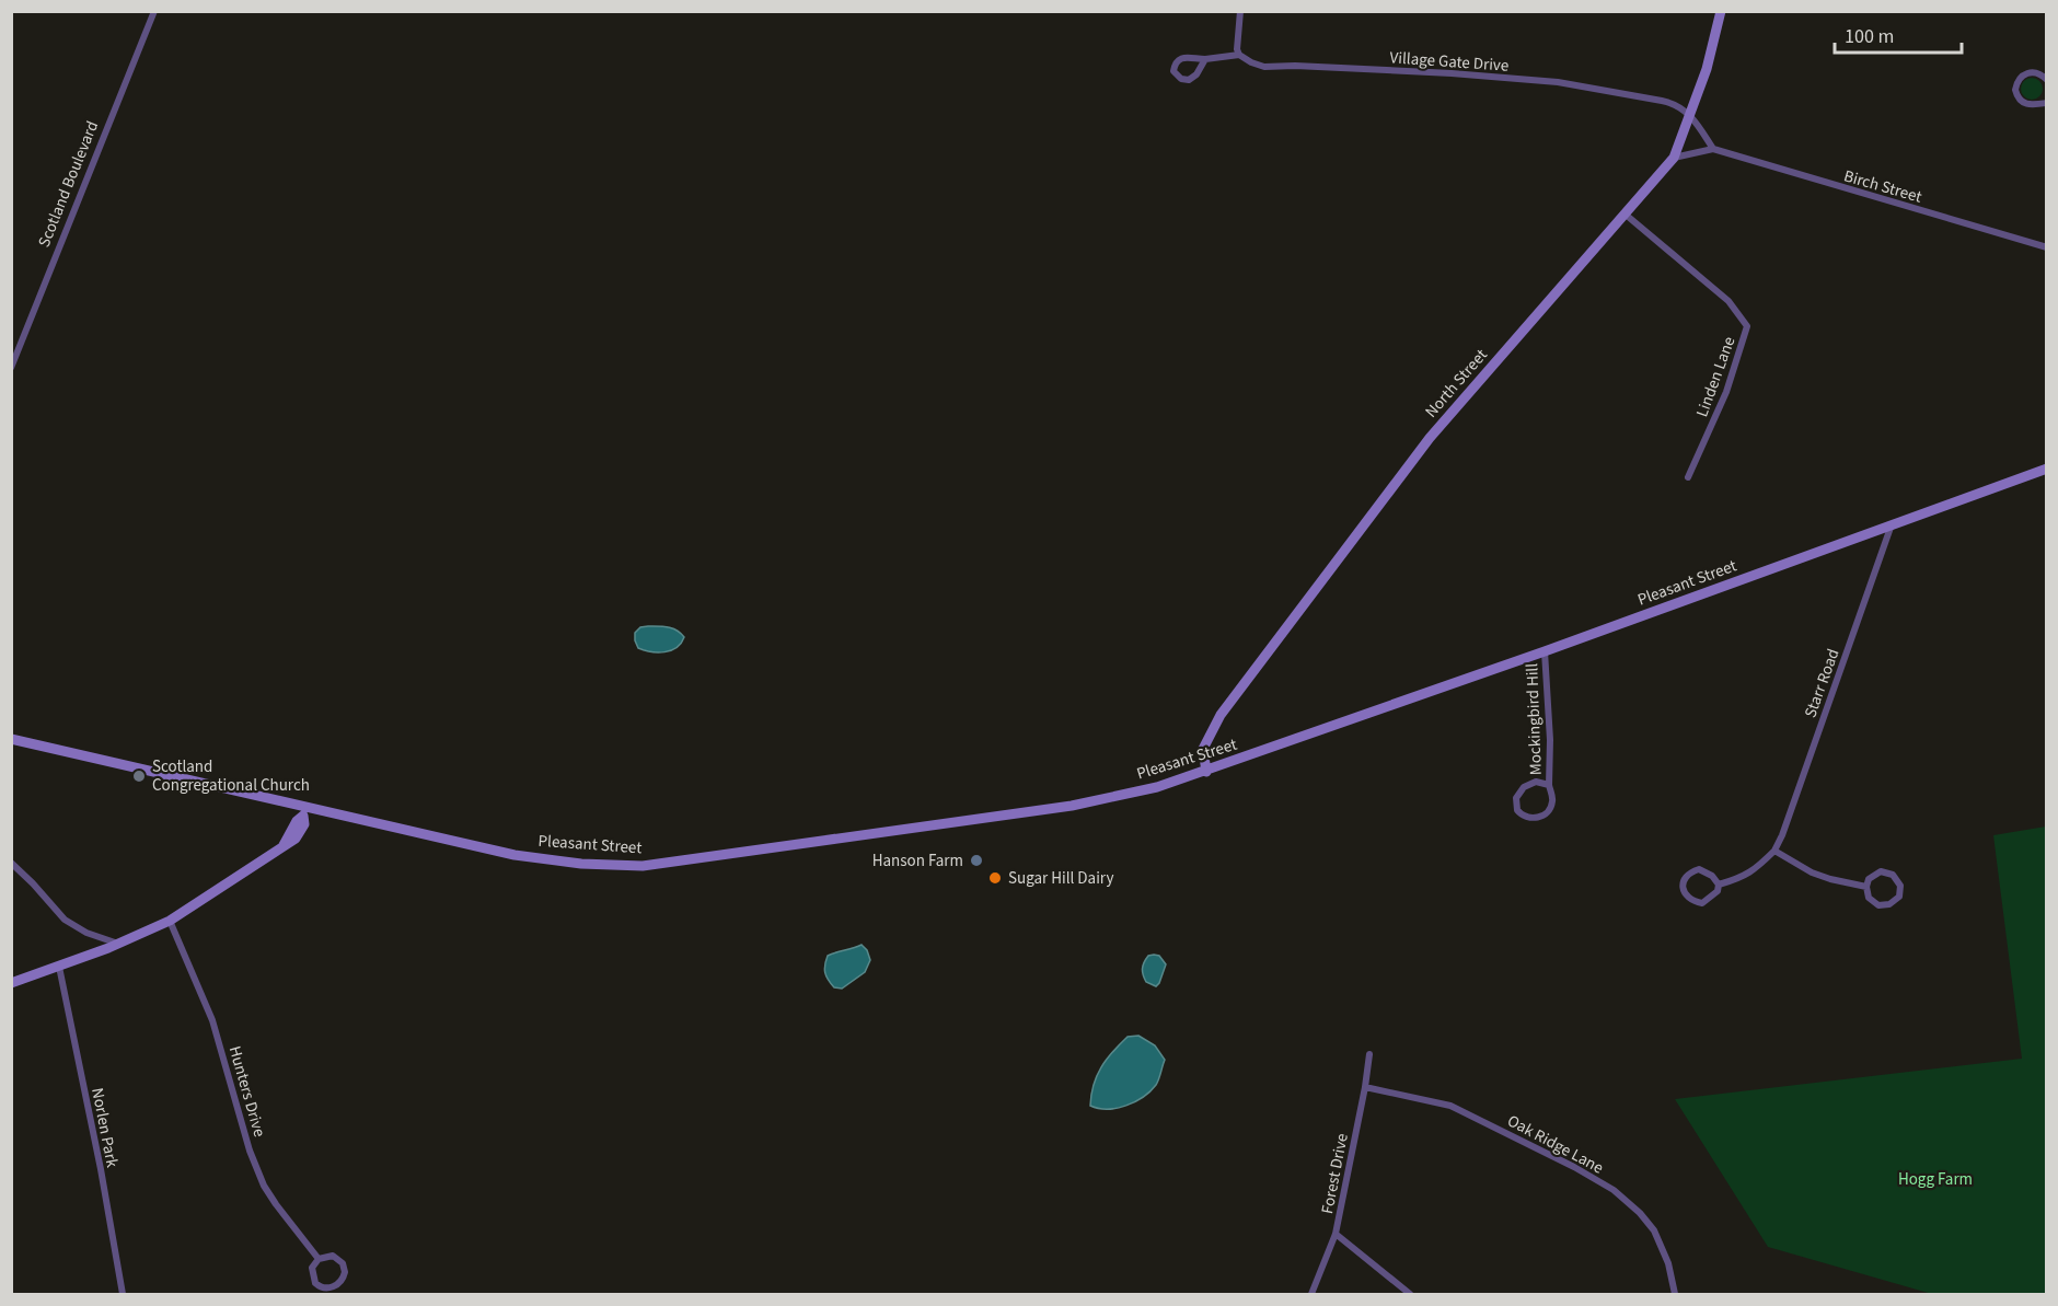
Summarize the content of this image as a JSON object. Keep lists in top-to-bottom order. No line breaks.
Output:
{"streets":{"main road":["North Street","Pleasant Street"],"street":["Village Gate Drive","Scotland Boulevard","Birch Street","Linden Lane","Starr Road","Mockingbird Hill","Hunters Drive","Norlen Park","Oak Ridge Lane","Forest Drive"]},"crossings":[["Village Gate Drive","North Street"],["Birch Street","North Street"],["Linden Lane","North Street"],["North Street","Pleasant Street"],["Pleasant Street","Starr Road"],["Pleasant Street","Mockingbird Hill"],["Oak Ridge Lane","Forest Drive"]],"parks":["Hogg Farm"],"places":["Scotland Congregational Church","Hanson Farm","Sugar Hill Dairy"],"scale_bar":"100 m"}
